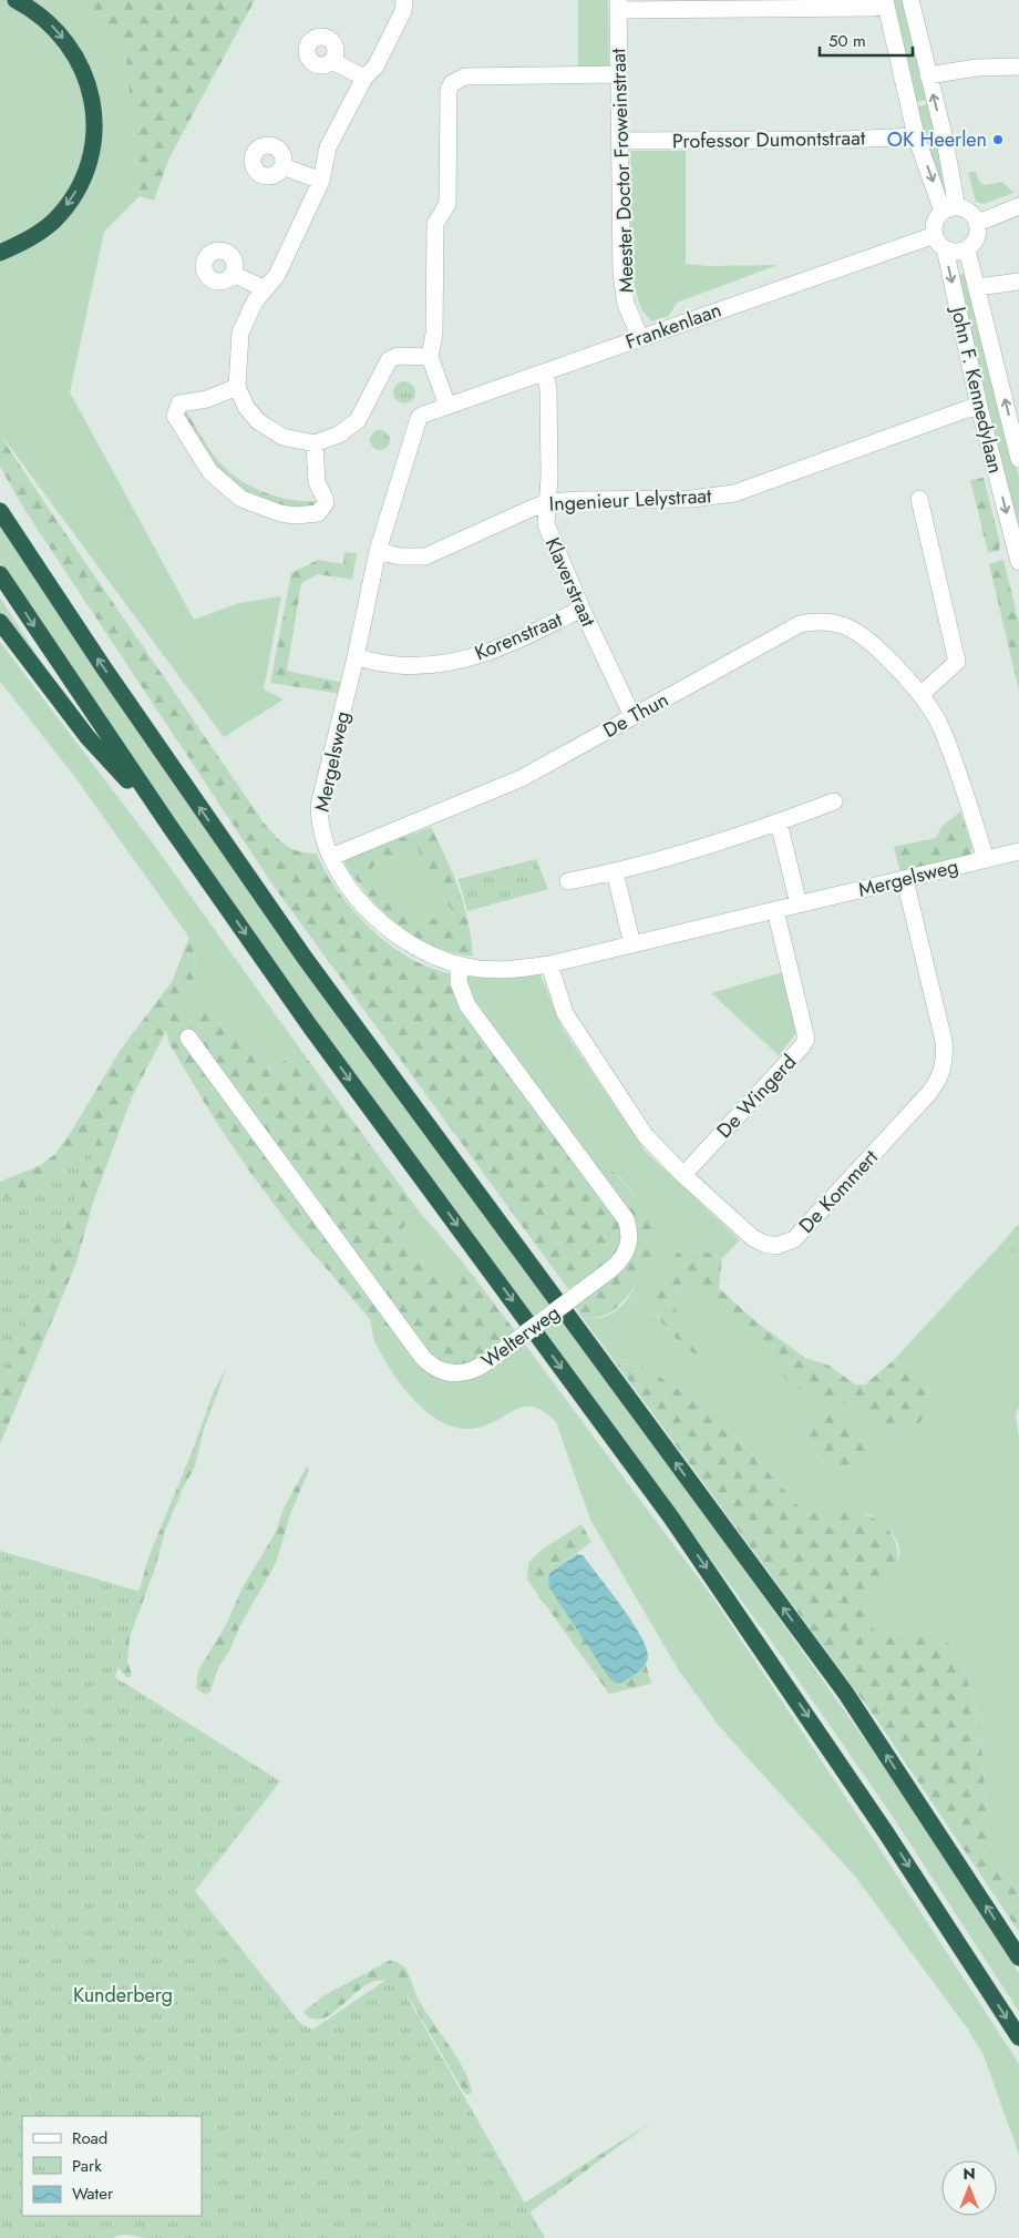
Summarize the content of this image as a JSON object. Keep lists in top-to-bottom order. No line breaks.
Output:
{"streets":{"street":["Professor Dumontstraat","Meester Doctor Froweinstraat","Frankenlaan","John F. Kennedylaan","Ingenieur Lelystraat","Klaverstraat","Korenstraat","De Thun","Mergelsweg","De Wingerd","De Kommert","Welterweg"]},"crossings":[["Professor Dumontstraat","Meester Doctor Froweinstraat"],["Meester Doctor Froweinstraat","Frankenlaan"],["Frankenlaan","John F. Kennedylaan"],["Frankenlaan","Klaverstraat"],["Frankenlaan","Mergelsweg"],["John F. Kennedylaan","Ingenieur Lelystraat"],["Ingenieur Lelystraat","Klaverstraat"],["Ingenieur Lelystraat","Mergelsweg"],["Klaverstraat","Korenstraat"],["Klaverstraat","De Thun"],["Korenstraat","Mergelsweg"],["De Thun","Mergelsweg"],["Mergelsweg","De Wingerd"],["Mergelsweg","De Kommert"],["Mergelsweg","Welterweg"],["De Wingerd","De Kommert"]],"parks":["Kunderberg"],"places":["OK Heerlen"],"legend":["Road","Park","Water"],"scale_bar":"50 m","north":"top"}
